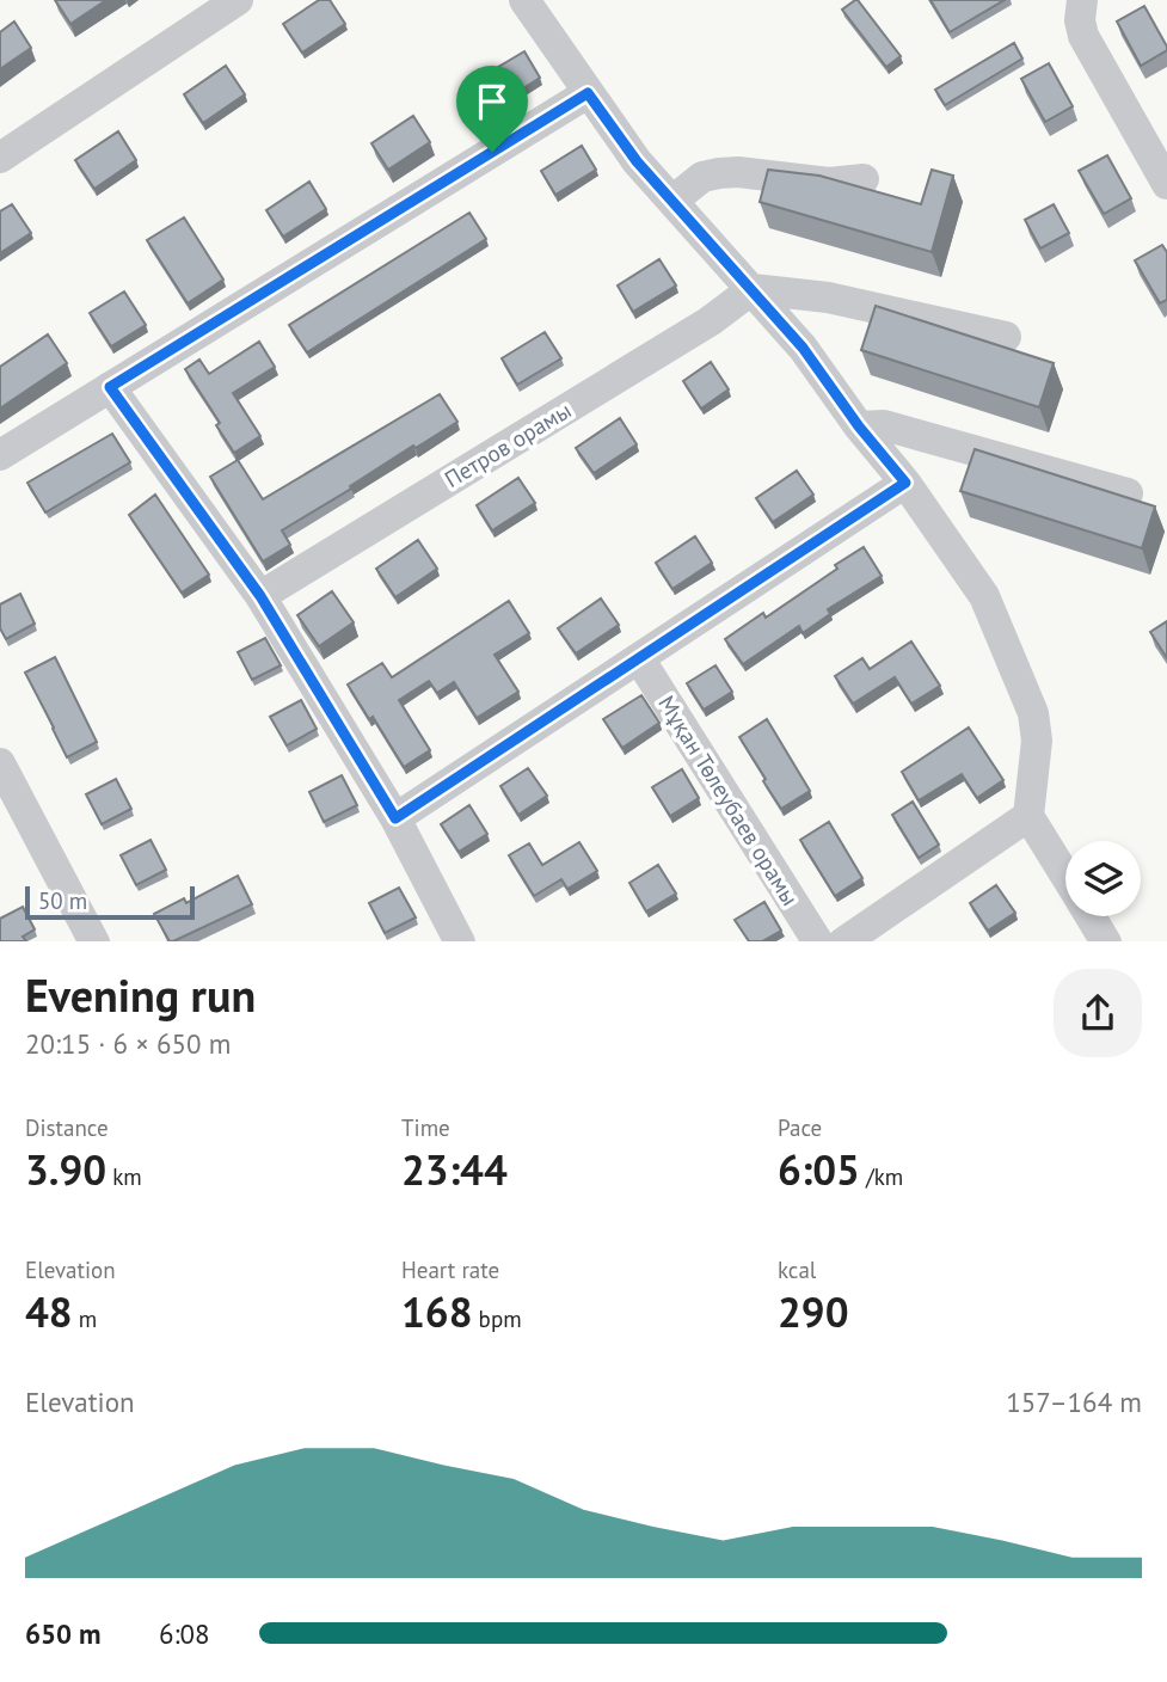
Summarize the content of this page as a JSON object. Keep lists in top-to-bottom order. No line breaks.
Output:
{"streets":{"street":["Петров орамы","Мұқан Төлеубаев орамы"]},"scale_bar":"50 m","page":{"scale":"50 m","heading":["Evening run","20:15 · 6 × 650 m"],"stats":[["Distance","3.90 km"],["Time","23:44"],["Pace","6:05 /km"],["Elevation","48 m"],["Heart rate","168 bpm"],["kcal","290"]],"chart":["Elevation","157–164 m"],"list":[{"name":"650 m","note":"6:08"}]}}
